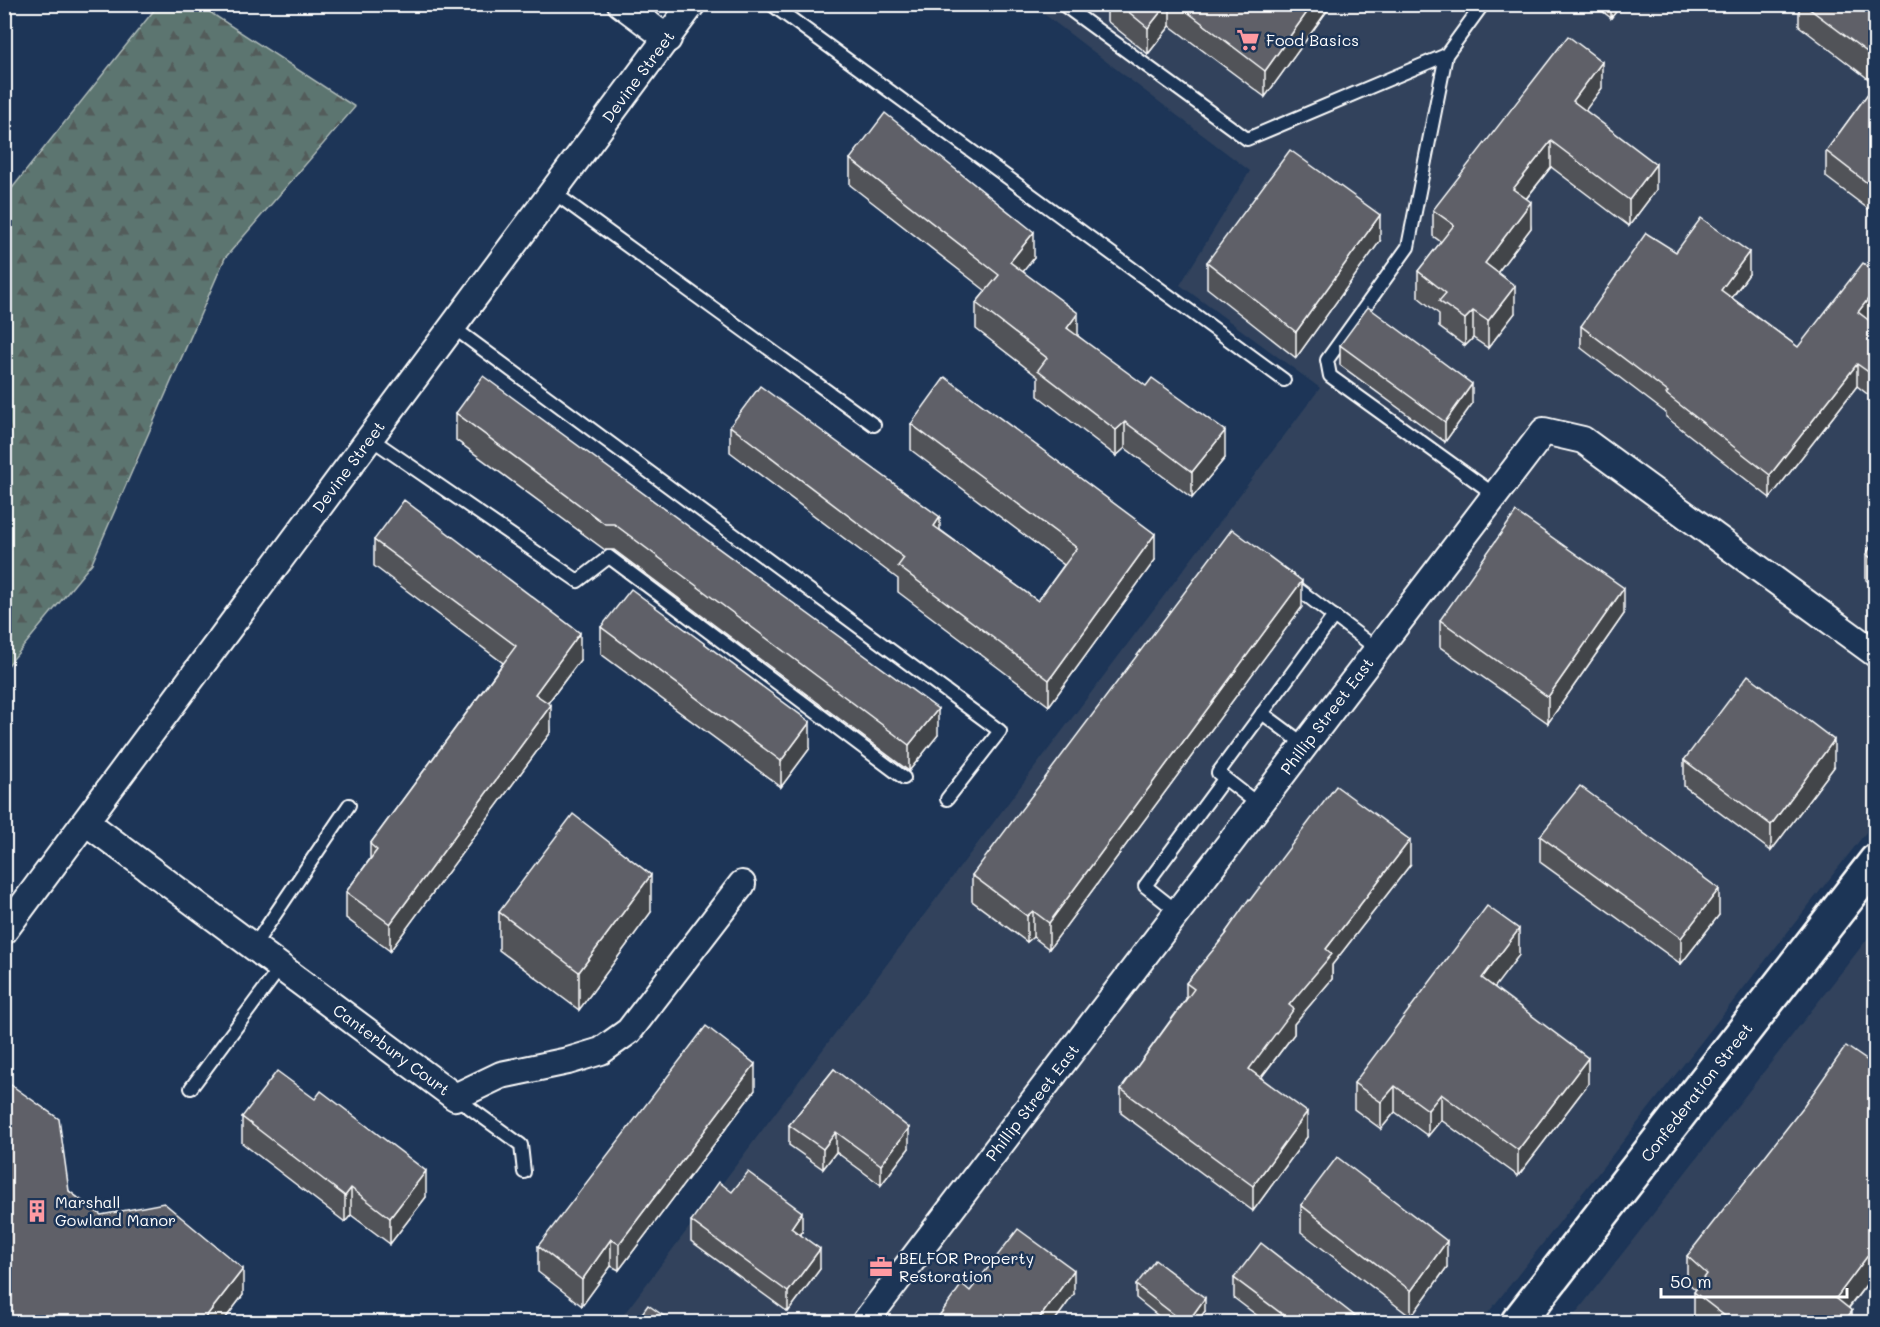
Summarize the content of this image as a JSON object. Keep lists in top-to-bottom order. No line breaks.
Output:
{"streets":{"main road":["Confederation Street"],"street":["Devine Street","Phillip Street East","Canterbury Court"]},"crossings":[["Devine Street","Canterbury Court"]],"places":{"supermarket":["Food Basics"],"building":["Marshall Gowland Manor"],"office":["BELFOR Property Restoration"]},"scale_bar":"50 m"}
